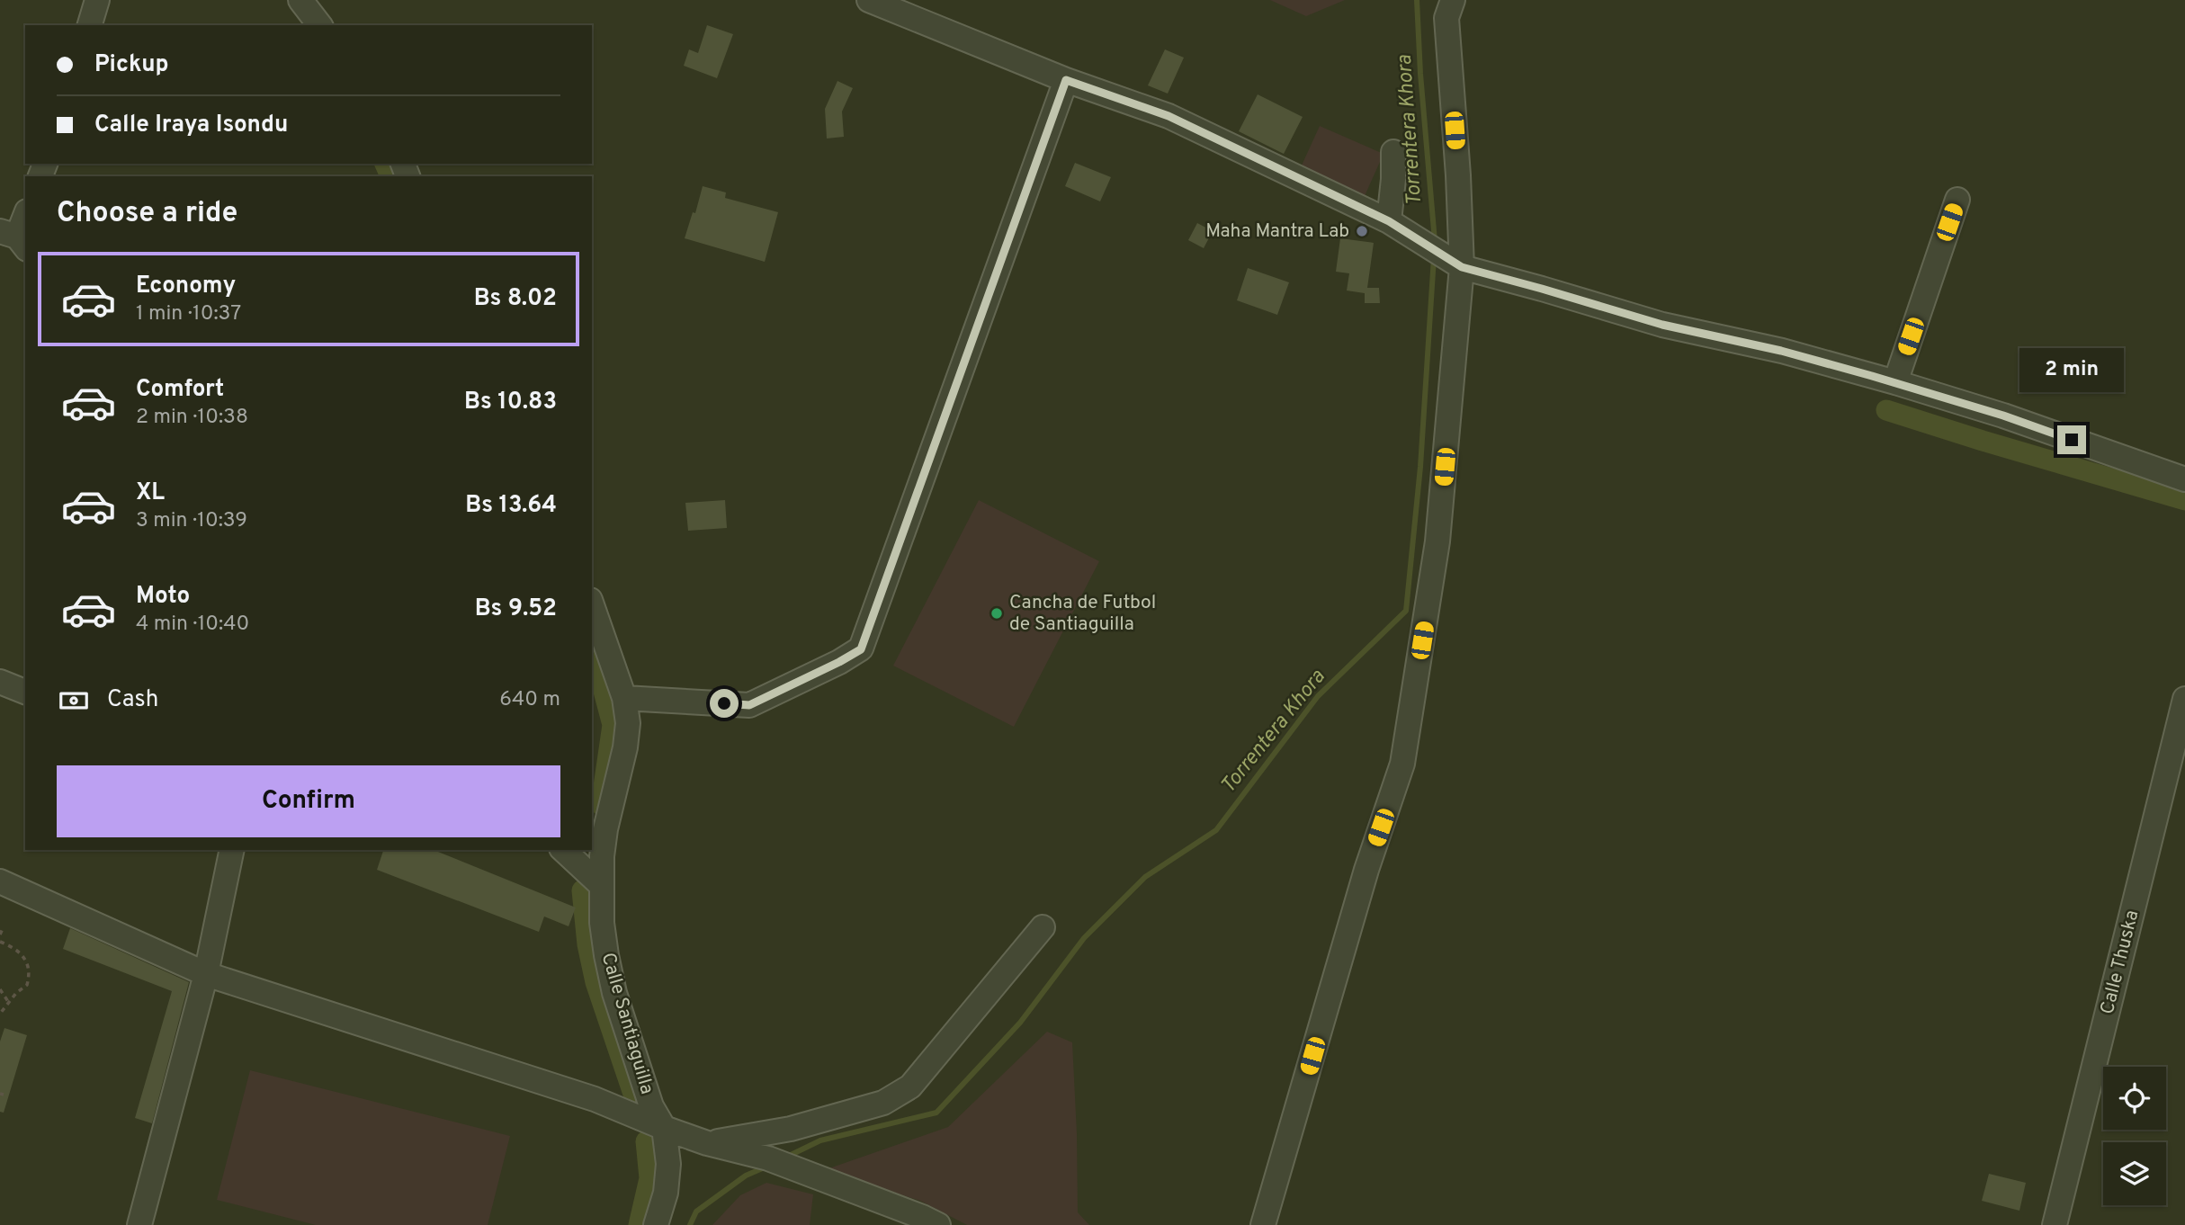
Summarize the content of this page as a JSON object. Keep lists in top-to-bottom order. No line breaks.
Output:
{"streets":{"street":["Calle Thuska","Calle Santiaguilla"]},"water":["Torrentera Khora"],"places":["Maha Mantra Lab","Cancha de Futbol de Santiaguilla"],"page":{"banner":["Pickup","Calle Iraya Isondu"],"heading":"Choose a ride","list":[{"name":"Economy","note":"1 min · 10:37","value":"Bs 8.02"},{"name":"Comfort","note":"2 min · 10:38","value":"Bs 10.83"},{"name":"XL","note":"3 min · 10:39","value":"Bs 13.64"},{"name":"Moto","note":"4 min · 10:40","value":"Bs 9.52"}],"bubble":"2 min","pay":["Cash","640 m"],"buttons":"Confirm"}}
